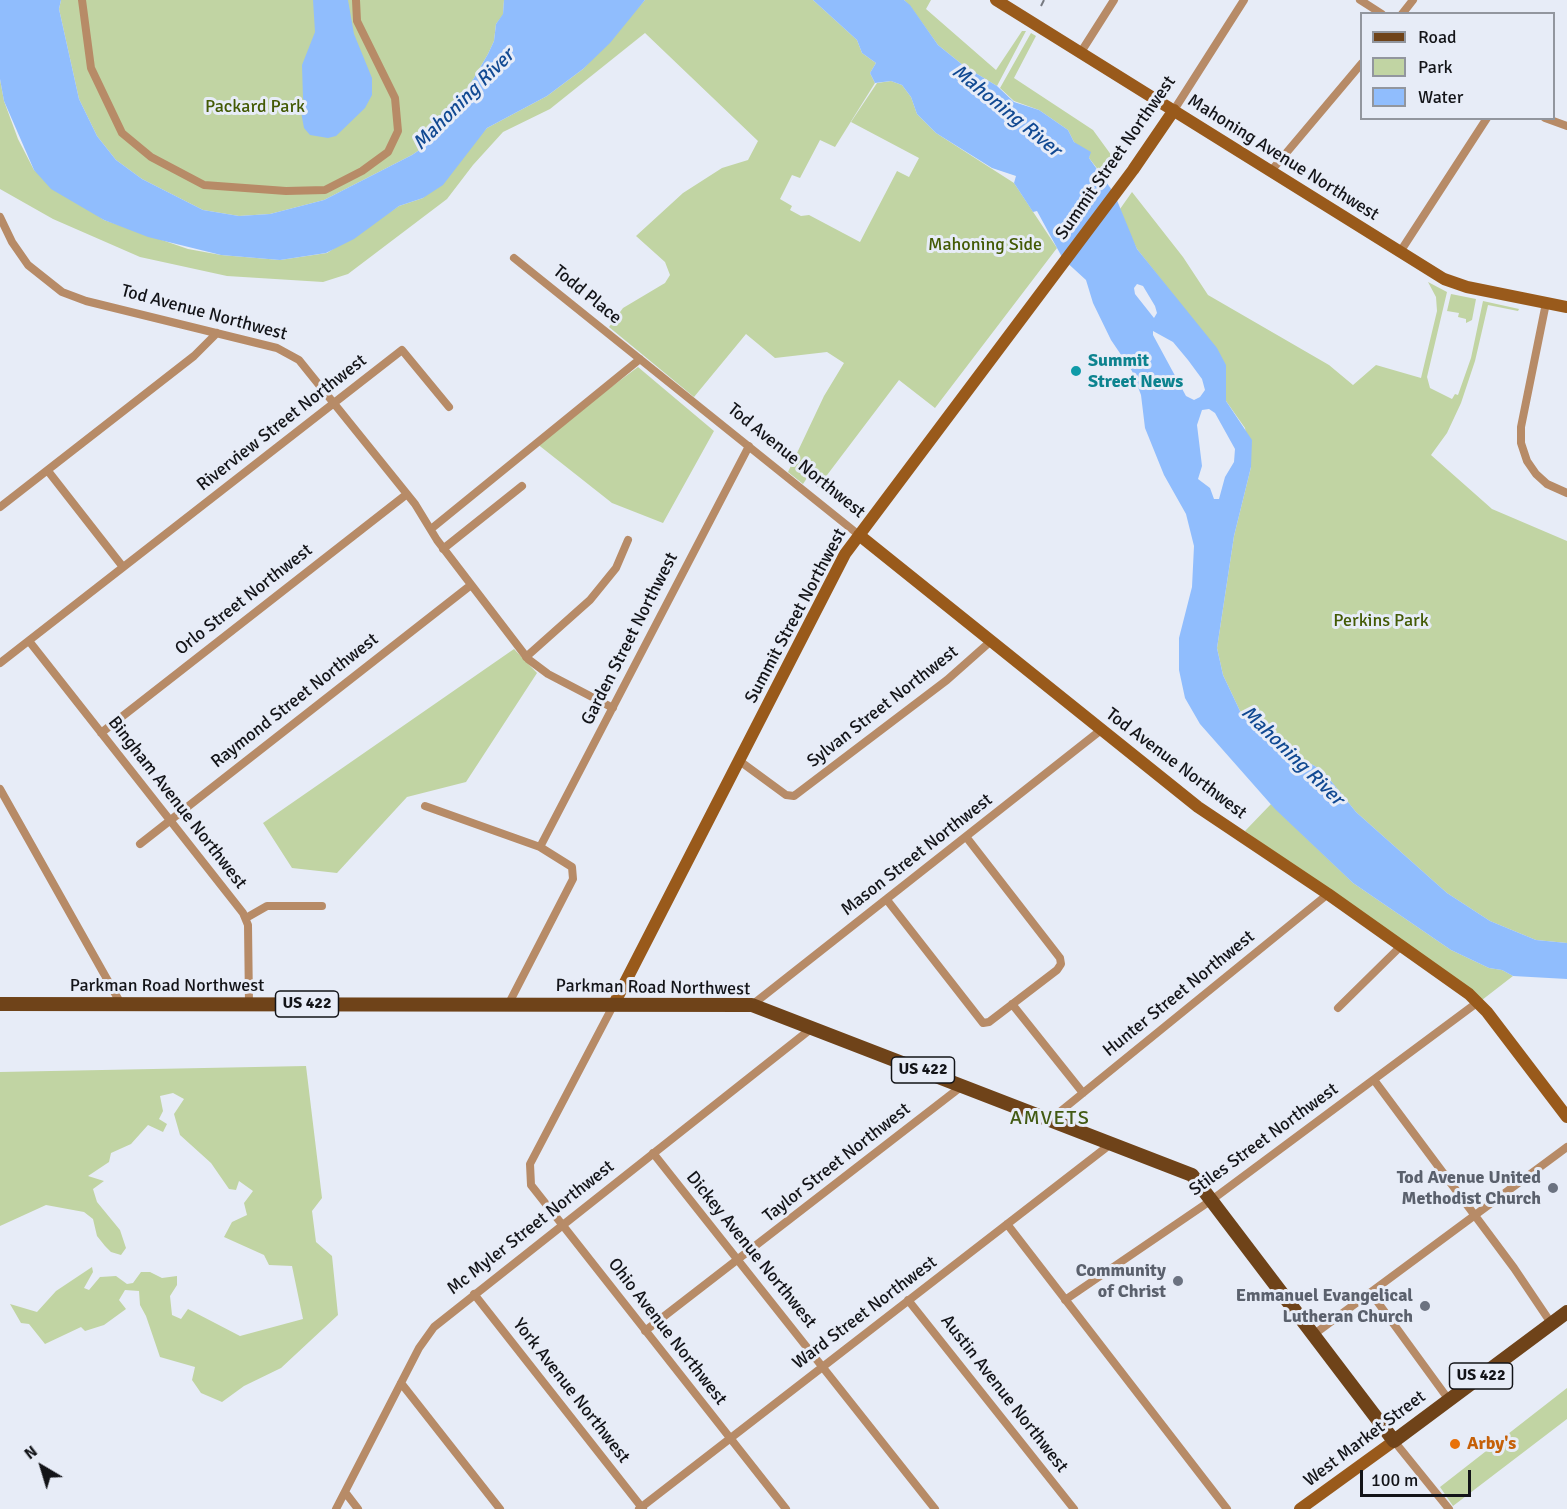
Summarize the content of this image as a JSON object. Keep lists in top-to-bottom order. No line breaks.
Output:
{"streets":{"main road":["Summit Street Northwest","Mahoning Avenue Northwest","Tod Avenue Northwest","Parkman Road Northwest","US 422","West Market Street"],"street":["Todd Place","Riverview Street Northwest","Orlo Street Northwest","Garden Street Northwest","Raymond Street Northwest","Sylvan Street Northwest","Bingham Avenue Northwest","Mason Street Northwest","Hunter Street Northwest","Stiles Street Northwest","Taylor Street Northwest","Mc Myler Street Northwest","Dickey Avenue Northwest","Ward Street Northwest","Ohio Avenue Northwest","York Avenue Northwest","Austin Avenue Northwest"]},"crossings":[["Summit Street Northwest","Mahoning Avenue Northwest"],["Summit Street Northwest","Tod Avenue Northwest"],["Summit Street Northwest","Sylvan Street Northwest"],["Summit Street Northwest","Parkman Road Northwest"],["Summit Street Northwest","Ohio Avenue Northwest"],["Todd Place","Tod Avenue Northwest"],["Tod Avenue Northwest","Riverview Street Northwest"],["Tod Avenue Northwest","Orlo Street Northwest"],["Tod Avenue Northwest","Garden Street Northwest"],["Tod Avenue Northwest","Raymond Street Northwest"],["Tod Avenue Northwest","Sylvan Street Northwest"],["Tod Avenue Northwest","Mason Street Northwest"],["Tod Avenue Northwest","Hunter Street Northwest"],["Tod Avenue Northwest","Stiles Street Northwest"],["Riverview Street Northwest","Bingham Avenue Northwest"],["Orlo Street Northwest","Bingham Avenue Northwest"],["Raymond Street Northwest","Bingham Avenue Northwest"],["Bingham Avenue Northwest","Parkman Road Northwest"],["Mason Street Northwest","Parkman Road Northwest"],["Parkman Road Northwest","Hunter Street Northwest"],["Parkman Road Northwest","Stiles Street Northwest"],["Parkman Road Northwest","Taylor Street Northwest"],["Parkman Road Northwest","Mc Myler Street Northwest"],["Parkman Road Northwest","Ward Street Northwest"],["Parkman Road Northwest","West Market Street"],["Taylor Street Northwest","Dickey Avenue Northwest"],["Taylor Street Northwest","Ohio Avenue Northwest"],["Mc Myler Street Northwest","Dickey Avenue Northwest"],["Mc Myler Street Northwest","Ohio Avenue Northwest"],["Mc Myler Street Northwest","York Avenue Northwest"],["Dickey Avenue Northwest","Ward Street Northwest"],["Ward Street Northwest","Ohio Avenue Northwest"],["Ward Street Northwest","York Avenue Northwest"],["Ward Street Northwest","Austin Avenue Northwest"]],"districts":["AMVETS"],"water":["Mahoning River"],"parks":["Packard Park","Mahoning Side","Perkins Park"],"places":["Summit Street News","Tod Avenue United Methodist Church","Community of Christ","Emmanuel Evangelical Lutheran Church","Arby's"],"legend":["Road","Park","Water"],"scale_bar":"100 m","north":"top left"}
